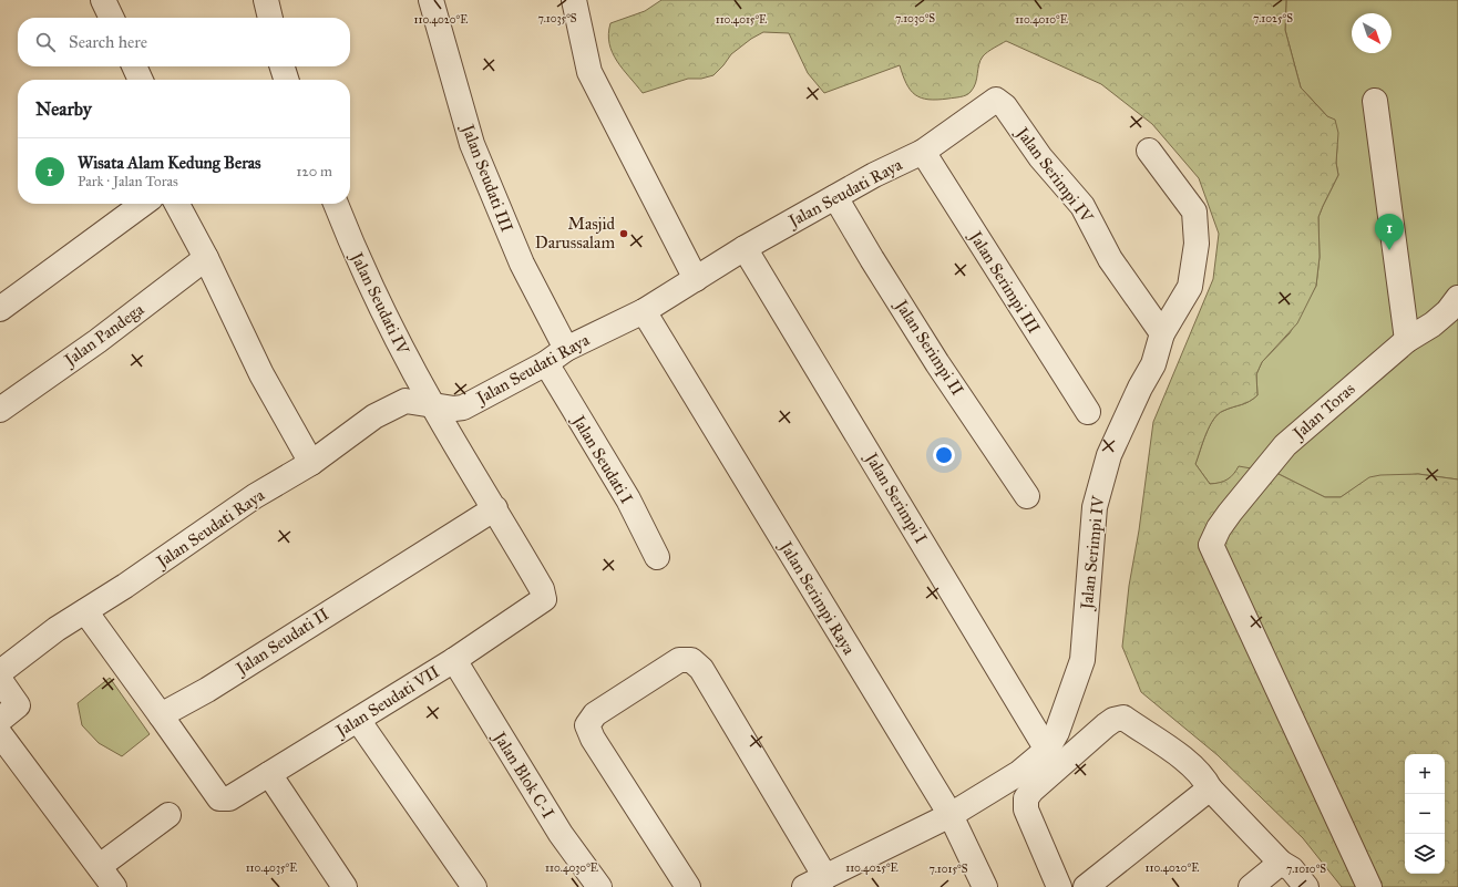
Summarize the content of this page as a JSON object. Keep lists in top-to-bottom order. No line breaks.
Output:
{"streets":{"street":["Jalan Serimpi IV","Jalan Seudati III","Jalan Seudati Raya","Jalan Serimpi III","Jalan Seudati IV","Jalan Pandega","Jalan Serimpi II","Jalan Toras","Jalan Seudati I","Jalan Serimpi I","Jalan Serimpi Raya","Jalan Seudati II","Jalan Seudati VII","Jalan Blok C-I"]},"crossings":[["Jalan Serimpi IV","Jalan Seudati Raya"],["Jalan Serimpi IV","Jalan Serimpi I"],["Jalan Serimpi IV","Jalan Serimpi Raya"],["Jalan Seudati III","Jalan Seudati Raya"],["Jalan Seudati Raya","Jalan Serimpi III"],["Jalan Seudati Raya","Jalan Seudati IV"],["Jalan Seudati Raya","Jalan Serimpi II"],["Jalan Seudati Raya","Jalan Seudati I"],["Jalan Seudati Raya","Jalan Serimpi I"],["Jalan Seudati Raya","Jalan Serimpi Raya"],["Jalan Seudati II","Jalan Seudati VII"],["Jalan Seudati VII","Jalan Blok C-I"]],"places":["Masjid Darussalam"],"north":"bottom right","page":{"search":"Search here","heading":"Nearby","list":[{"mark":"1","name":"Wisata Alam Kedung Beras","note":"Park · Jalan Toras","value":"120 m"}],"pins":"1","map_buttons":["+","−"]},"coordinates":["7.1035°S","7.1030°S","7.1025°S","110.4020°E","110.4015°E","110.4010°E","110.4035°E","110.4030°E","110.4025°E","7.1015°S","7.1010°S"]}
